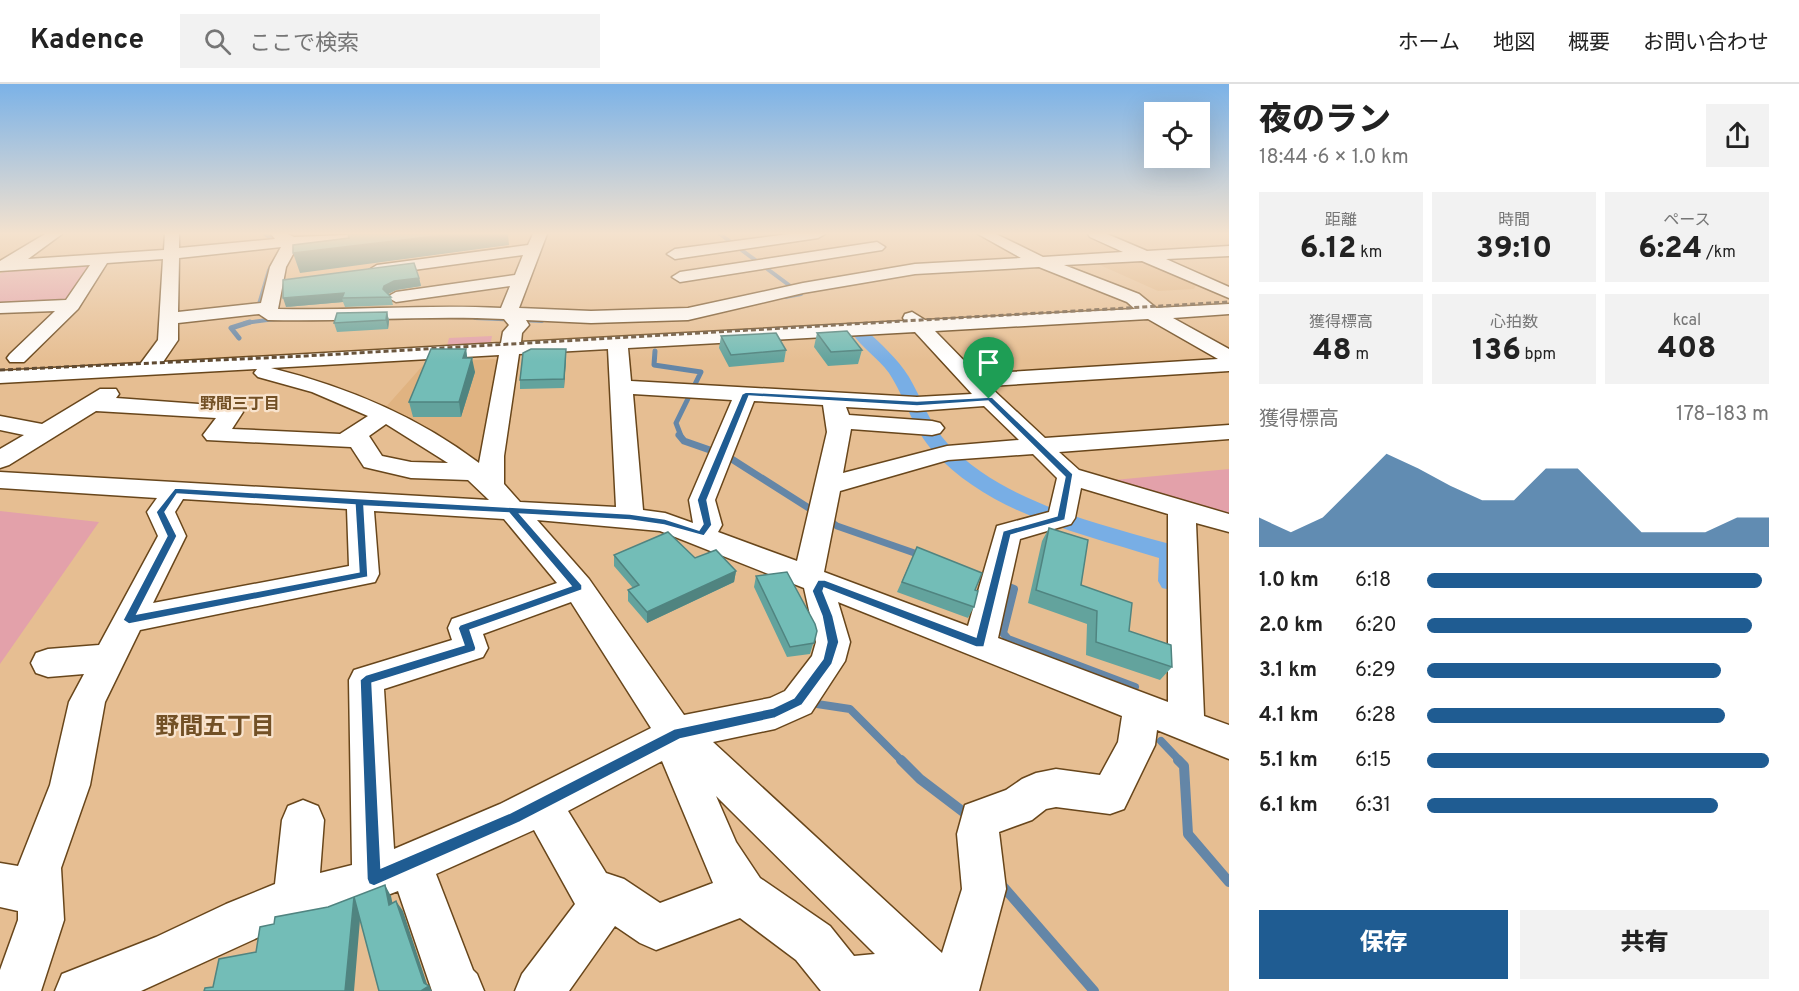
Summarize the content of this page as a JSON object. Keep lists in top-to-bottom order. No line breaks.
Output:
{"districts":["野間三丁目","野間五丁目"],"page":{"header":"Kadence","search":"ここで検索","nav":["ホーム","地図","概要","お問い合わせ"],"heading":["夜のラン","18:44 · 6 × 1.0 km"],"stats":[["距離","6.12 km"],["時間","39:10"],["ペース","6:24 /km"],["獲得標高","48 m"],["心拍数","136 bpm"],["kcal","408"]],"chart":["獲得標高","178–183 m"],"list":[{"name":"1.0 km","note":"6:18"},{"name":"2.0 km","note":"6:20"},{"name":"3.1 km","note":"6:29"},{"name":"4.1 km","note":"6:28"},{"name":"5.1 km","note":"6:15"},{"name":"6.1 km","note":"6:31"}],"buttons":["保存","共有"]}}
